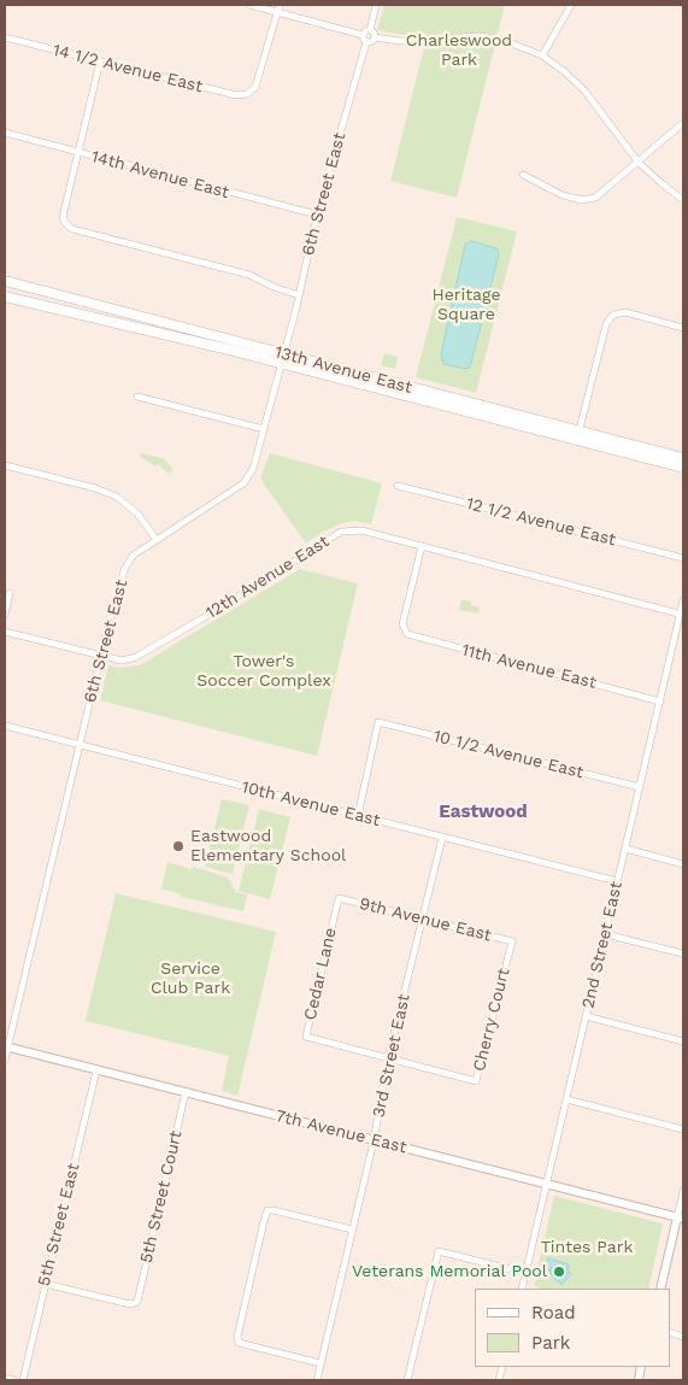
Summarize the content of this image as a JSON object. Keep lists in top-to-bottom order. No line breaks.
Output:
{"streets":{"main road":["13th Avenue East"],"street":["14 1/2 Avenue East","14th Avenue East","6th Street East","12 1/2 Avenue East","12th Avenue East","11th Avenue East","10 1/2 Avenue East","10th Avenue East","9th Avenue East","2nd Street East","Cedar Lane","Cherry Court","3rd Street East","7th Avenue East","5th Street Court","5th Street East"]},"crossings":[["14th Avenue East","6th Street East"],["6th Street East","13th Avenue East"],["6th Street East","12th Avenue East"],["6th Street East","10th Avenue East"],["6th Street East","7th Avenue East"],["12th Avenue East","11th Avenue East"],["12th Avenue East","2nd Street East"],["11th Avenue East","2nd Street East"],["10 1/2 Avenue East","10th Avenue East"],["10 1/2 Avenue East","2nd Street East"],["10th Avenue East","2nd Street East"],["10th Avenue East","3rd Street East"],["9th Avenue East","Cedar Lane"],["9th Avenue East","Cherry Court"],["9th Avenue East","3rd Street East"],["2nd Street East","7th Avenue East"],["Cedar Lane","Cherry Court"],["Cedar Lane","3rd Street East"],["Cherry Court","3rd Street East"],["3rd Street East","7th Avenue East"],["7th Avenue East","5th Street Court"],["7th Avenue East","5th Street East"],["5th Street Court","5th Street East"]],"districts":["Eastwood"],"parks":["Charleswood Park","Heritage Square","Tower's Soccer Complex","Service Club Park","Tintes Park"],"places":["Eastwood Elementary School","Veterans Memorial Pool"],"legend":["Road","Park"]}
